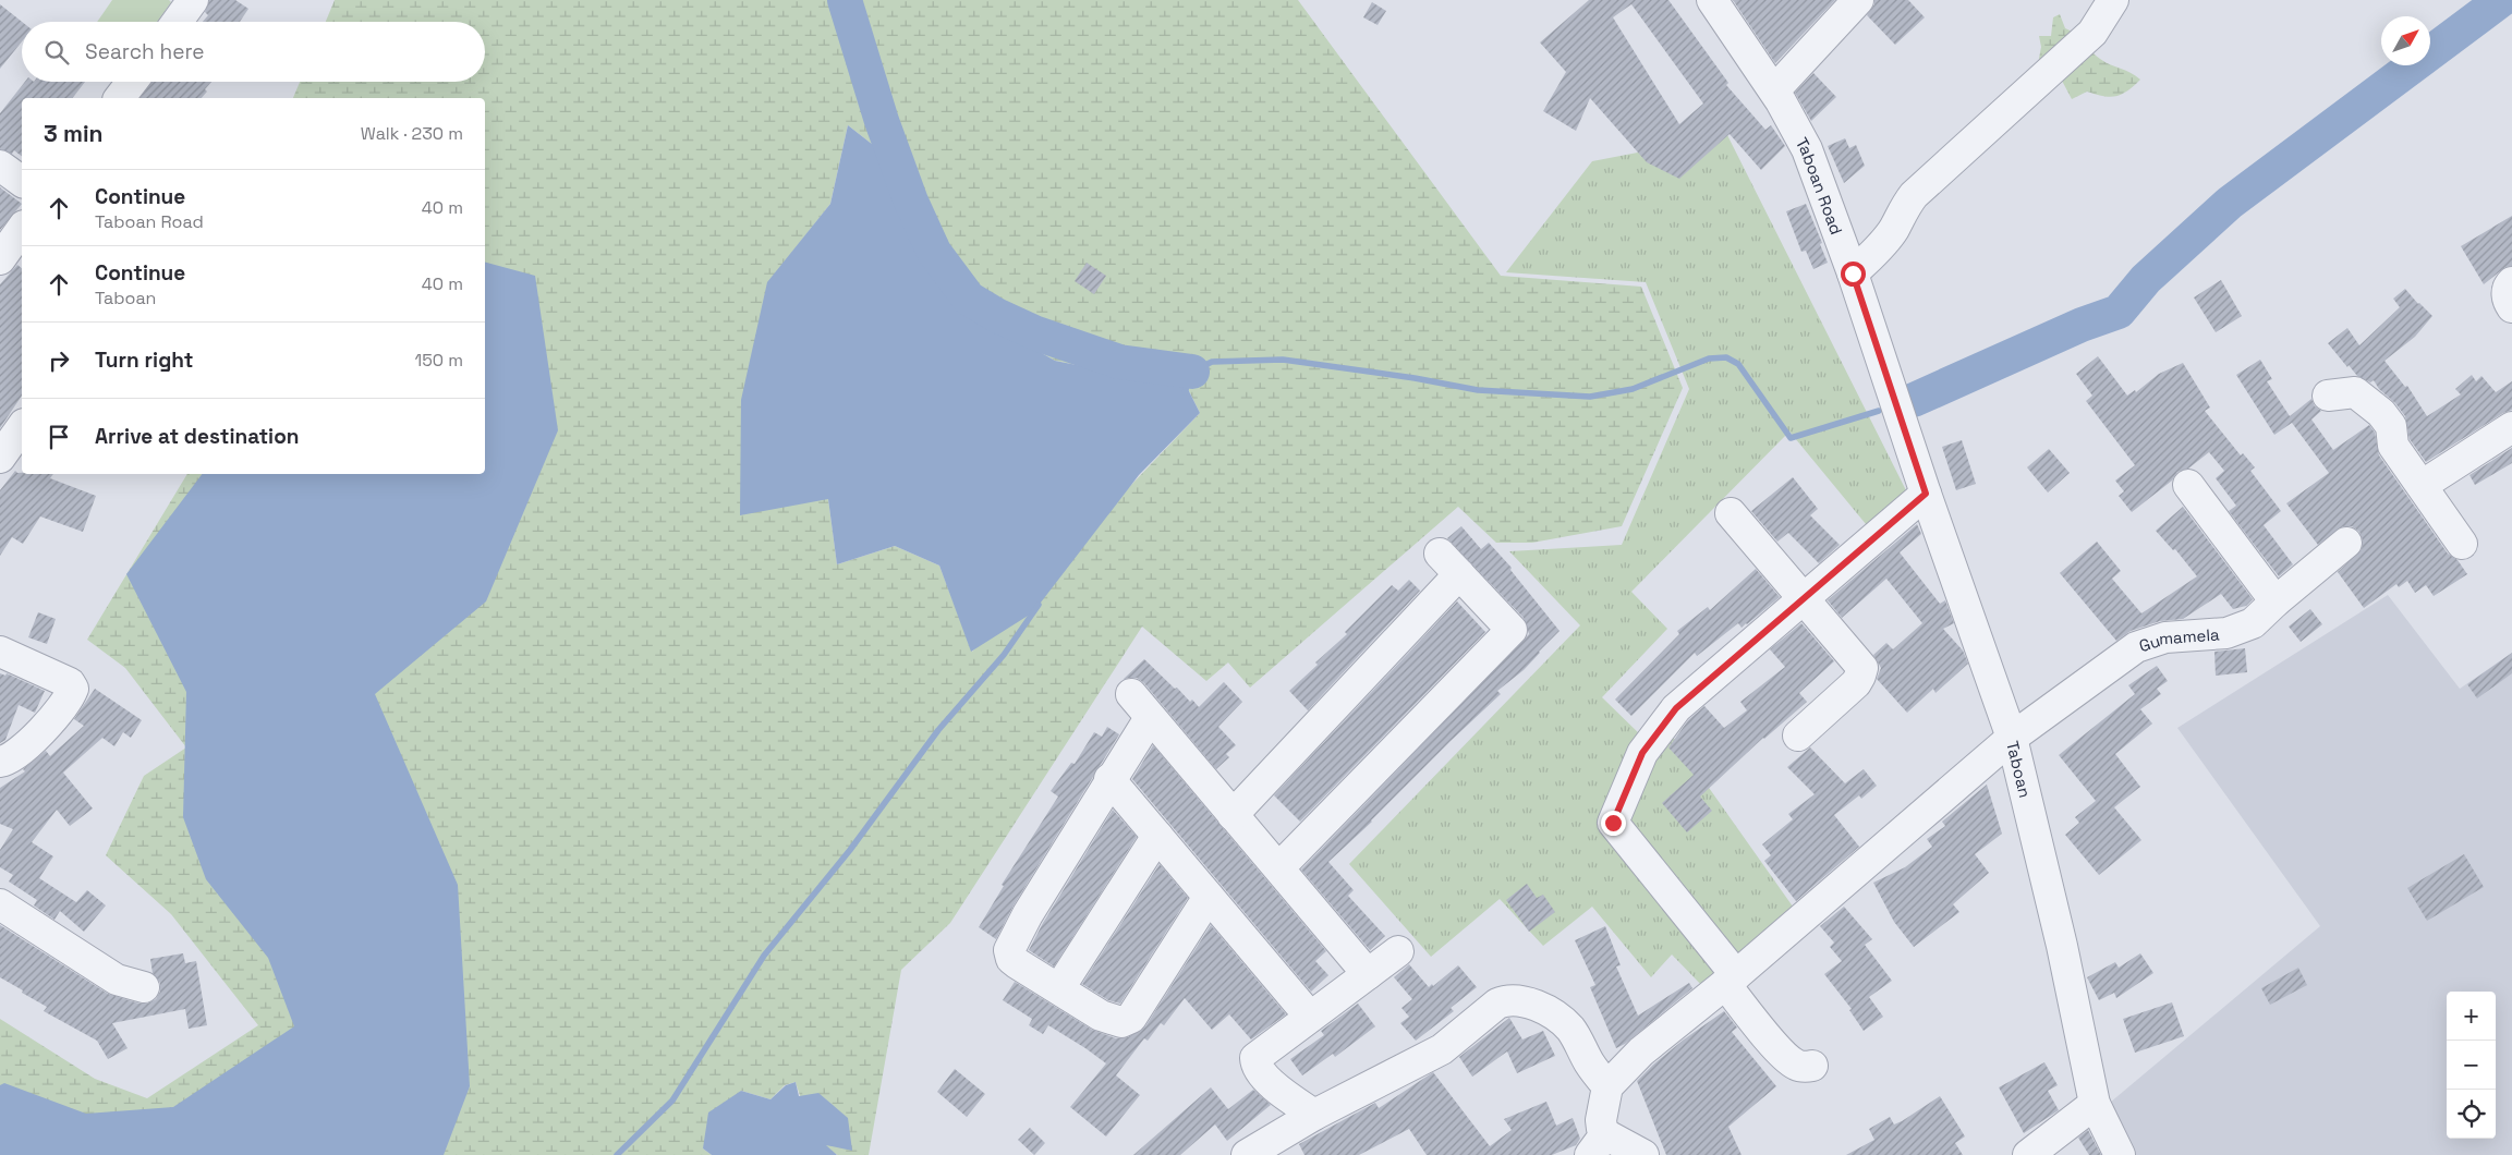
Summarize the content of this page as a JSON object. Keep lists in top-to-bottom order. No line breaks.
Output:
{"streets":{"street":["Taboan Road","Gumamela","Taboan"]},"crossings":[["Taboan Road","Taboan"],["Gumamela","Taboan"]],"north":"top right","page":{"search":"Search here","heading":["3 min","Walk · 230 m"],"list":[["Continue","Taboan Road","40 m"],["Continue","Taboan","40 m"],["Turn right","150 m"],"Arrive at destination"],"map_buttons":["+","−"]}}
